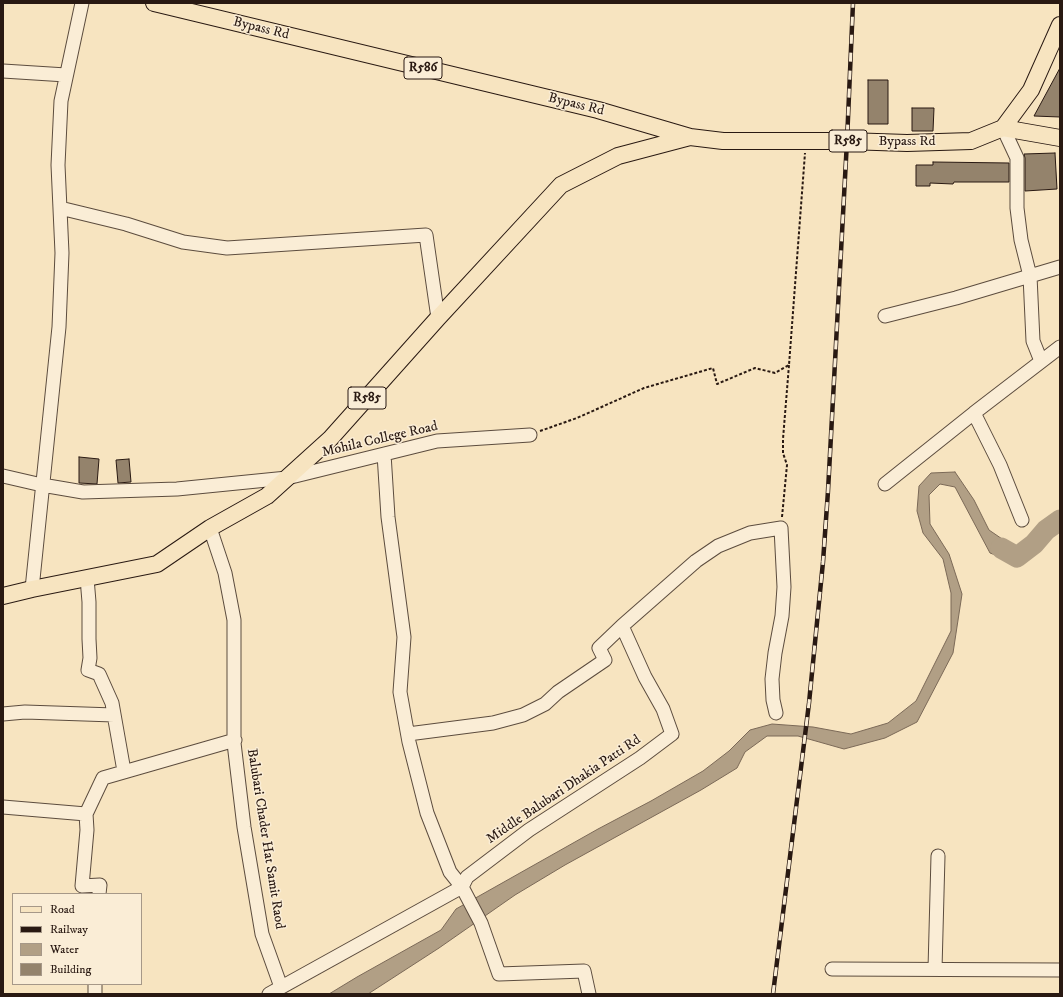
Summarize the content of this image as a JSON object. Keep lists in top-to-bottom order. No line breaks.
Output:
{"streets":{"main road":["Bypass Rd","R586","R585"],"street":["Mohila College Road","Middle Balubari Dhakia Patti Rd","Balubari Chader Hat Samit Raod"]},"crossings":[["Bypass Rd","R585"],["R585","Mohila College Road"],["R585","Balubari Chader Hat Samit Raod"],["Middle Balubari Dhakia Patti Rd","Balubari Chader Hat Samit Raod"]],"legend":["Road","Railway","Water","Building"]}
